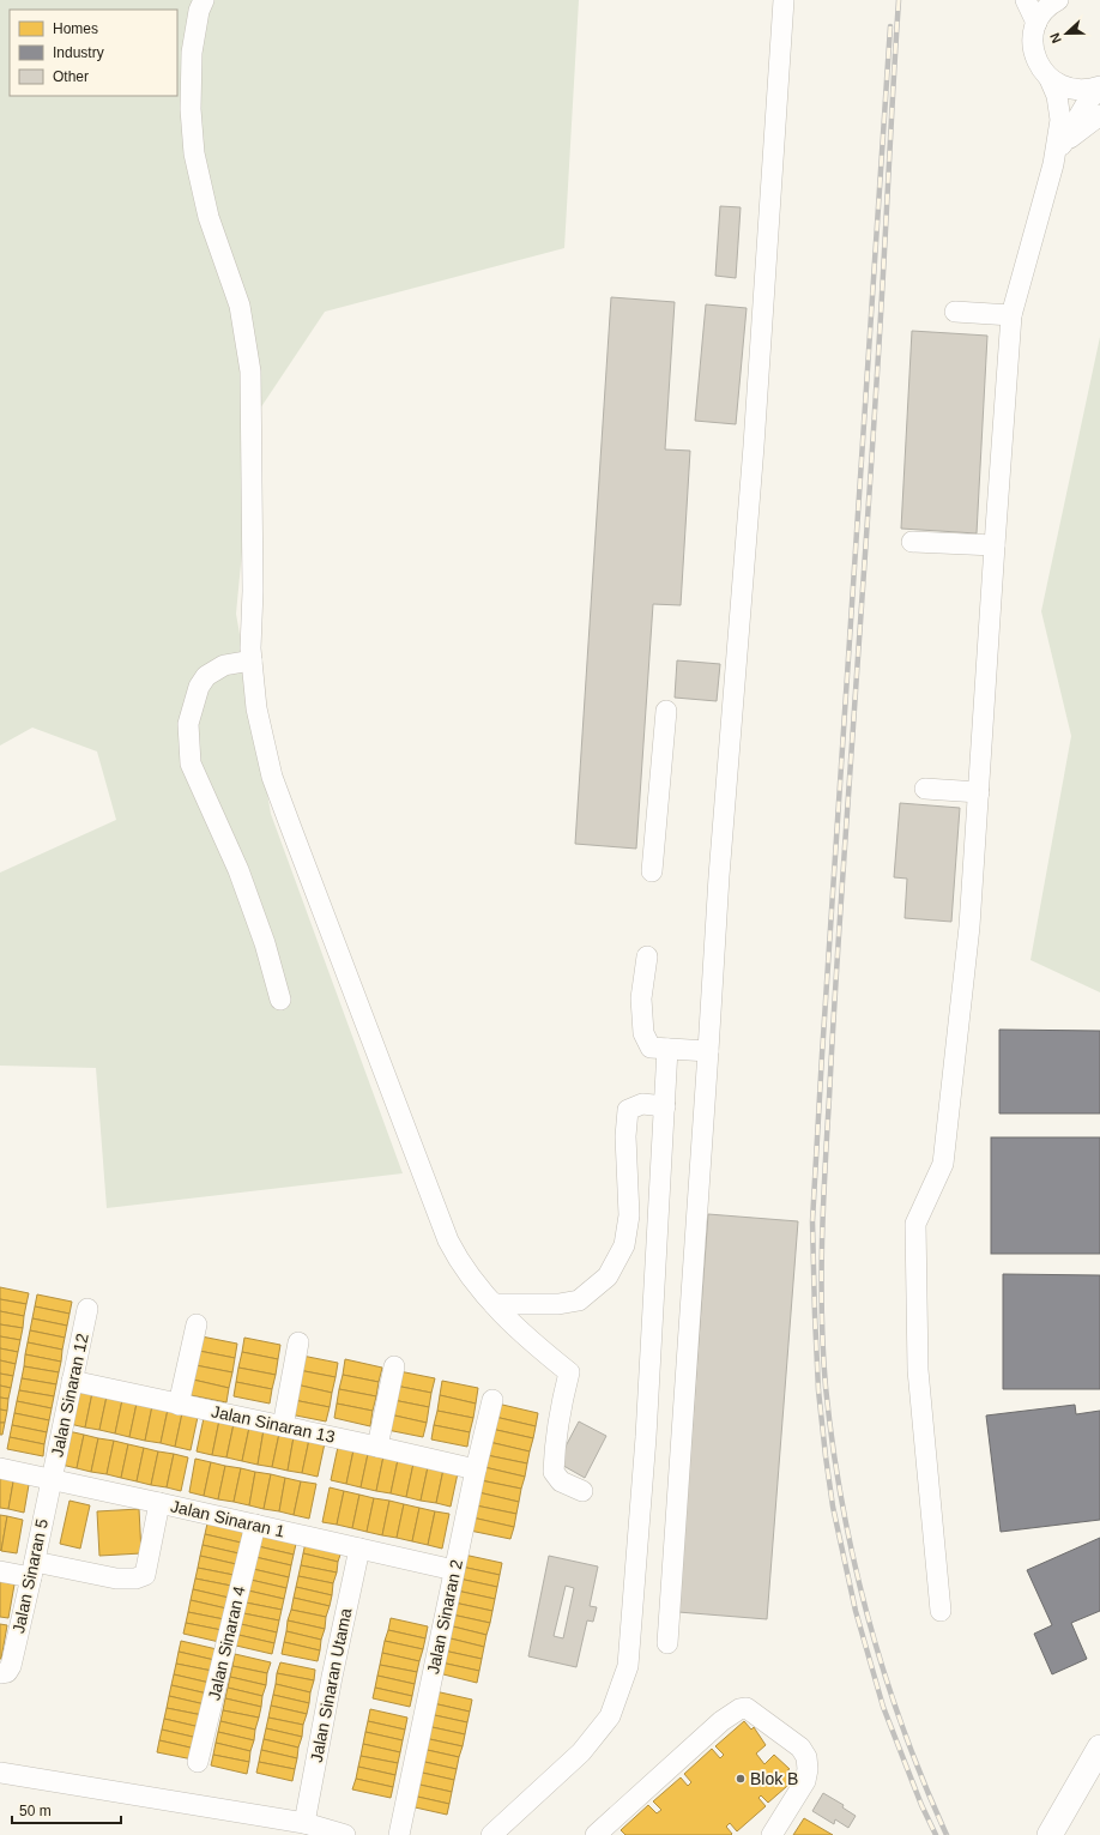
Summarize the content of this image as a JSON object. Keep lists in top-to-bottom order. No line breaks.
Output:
{"streets":{"street":["Jalan Sinaran 12","Jalan Sinaran 13","Jalan Sinaran 1","Jalan Sinaran 5","Jalan Sinaran 2","Jalan Sinaran 4","Jalan Sinaran Utama"]},"crossings":[["Jalan Sinaran 12","Jalan Sinaran 13"],["Jalan Sinaran 12","Jalan Sinaran 1"],["Jalan Sinaran 12","Jalan Sinaran 5"],["Jalan Sinaran 13","Jalan Sinaran 2"],["Jalan Sinaran 1","Jalan Sinaran 5"],["Jalan Sinaran 1","Jalan Sinaran 2"],["Jalan Sinaran 1","Jalan Sinaran 4"],["Jalan Sinaran 1","Jalan Sinaran Utama"]],"places":["Blok B"],"legend":["Homes","Industry","Other"],"scale_bar":"50 m","north":"left"}
